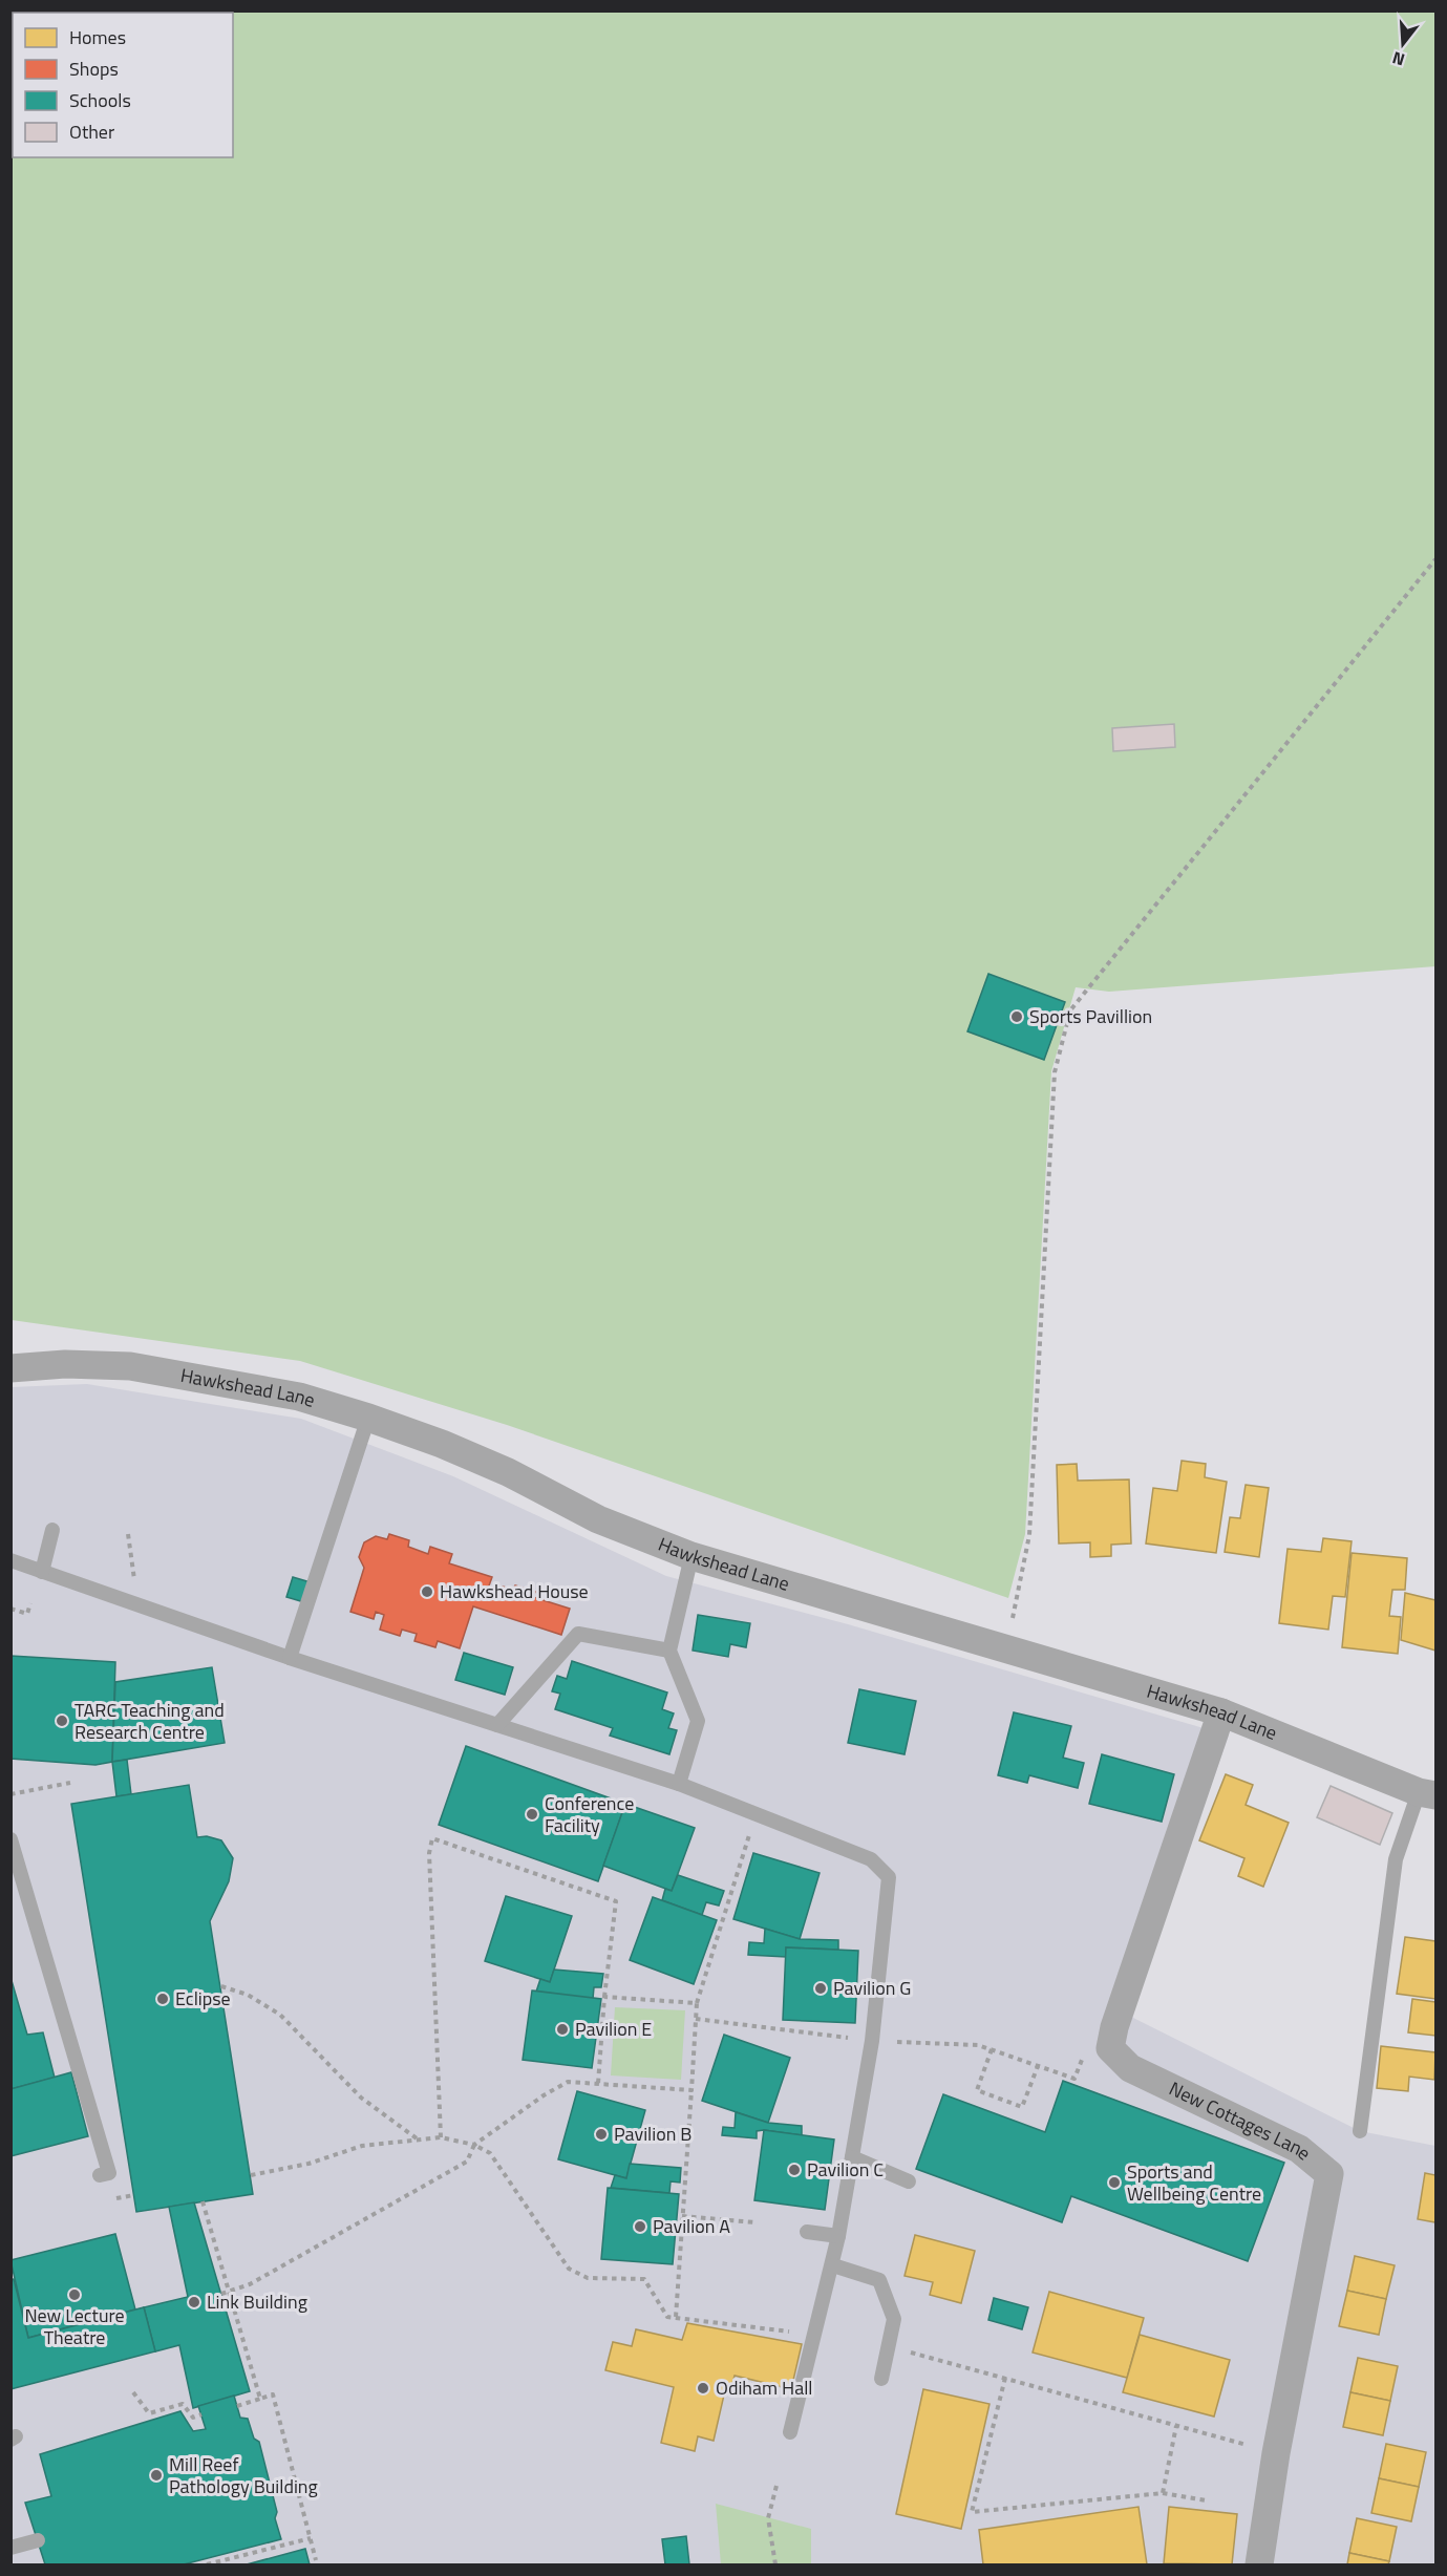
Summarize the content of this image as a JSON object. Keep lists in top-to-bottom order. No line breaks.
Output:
{"streets":{"street":["Hawkshead Lane","New Cottages Lane"]},"crossings":[["Hawkshead Lane","New Cottages Lane"]],"places":["Sports Pavillion","Hawkshead House","TARC Teaching and Research Centre","Conference Facility","Pavilion G","Eclipse","Pavilion E","Pavilion B","Pavilion C","Sports and Wellbeing Centre","Pavilion A","New Lecture Theatre","Link Building","Odiham Hall","Mill Reef Pathology Building"],"legend":["Homes","Shops","Schools","Other"],"north":"bottom"}
